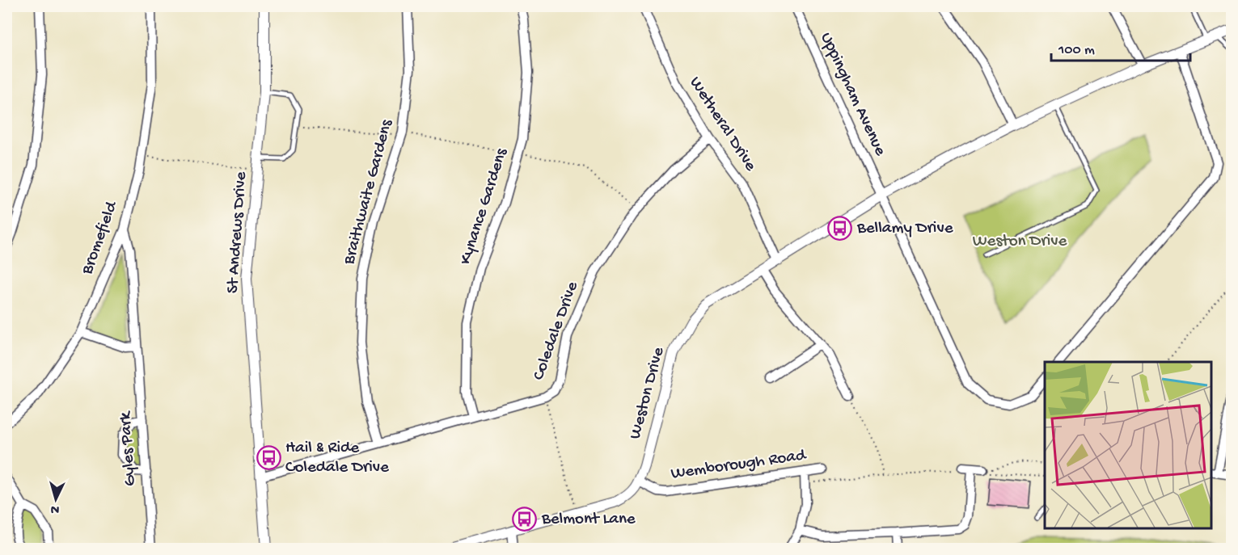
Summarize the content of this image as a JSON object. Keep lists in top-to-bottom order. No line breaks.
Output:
{"streets":{"street":["Uppingham Avenue","Wetheral Drive","Braithwaite Gardens","Kynance Gardens","St Andrews Drive","Bromefield","Coledale Drive","Weston Drive","Gyles Park","Wemborough Road"]},"crossings":[["Uppingham Avenue","Weston Drive"],["Wetheral Drive","Coledale Drive"],["Wetheral Drive","Weston Drive"],["Braithwaite Gardens","Coledale Drive"],["Kynance Gardens","Coledale Drive"],["St Andrews Drive","Coledale Drive"],["Bromefield","Gyles Park"],["Weston Drive","Wemborough Road"]],"parks":["Weston Drive"],"places":{"bus stop":["Bellamy Drive","Hail & Ride Coledale Drive","Belmont Lane"]},"scale_bar":"100 m","north":"bottom"}
